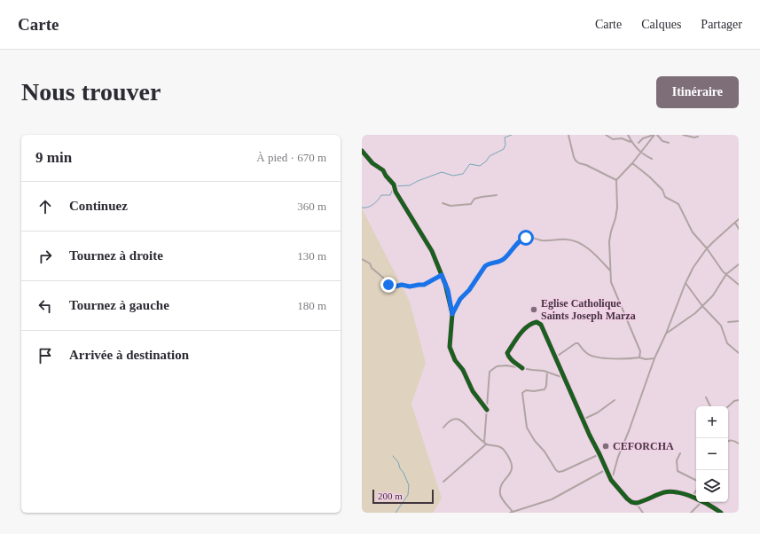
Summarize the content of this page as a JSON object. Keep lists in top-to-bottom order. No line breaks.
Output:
{"places":["Eglise Catholique Saints Joseph Marza","CEFORCHA"],"scale_bar":"200 m","page":{"header":"Carte","nav":["Carte","Calques","Partager"],"buttons":"Itinéraire","title":"Nous trouver","heading":["9 min","À pied · 670 m"],"list":[["Continuez","360 m"],["Tournez à droite","130 m"],["Tournez à gauche","180 m"],"Arrivée à destination"],"map_buttons":["+","−"],"scale":"200 m"}}
